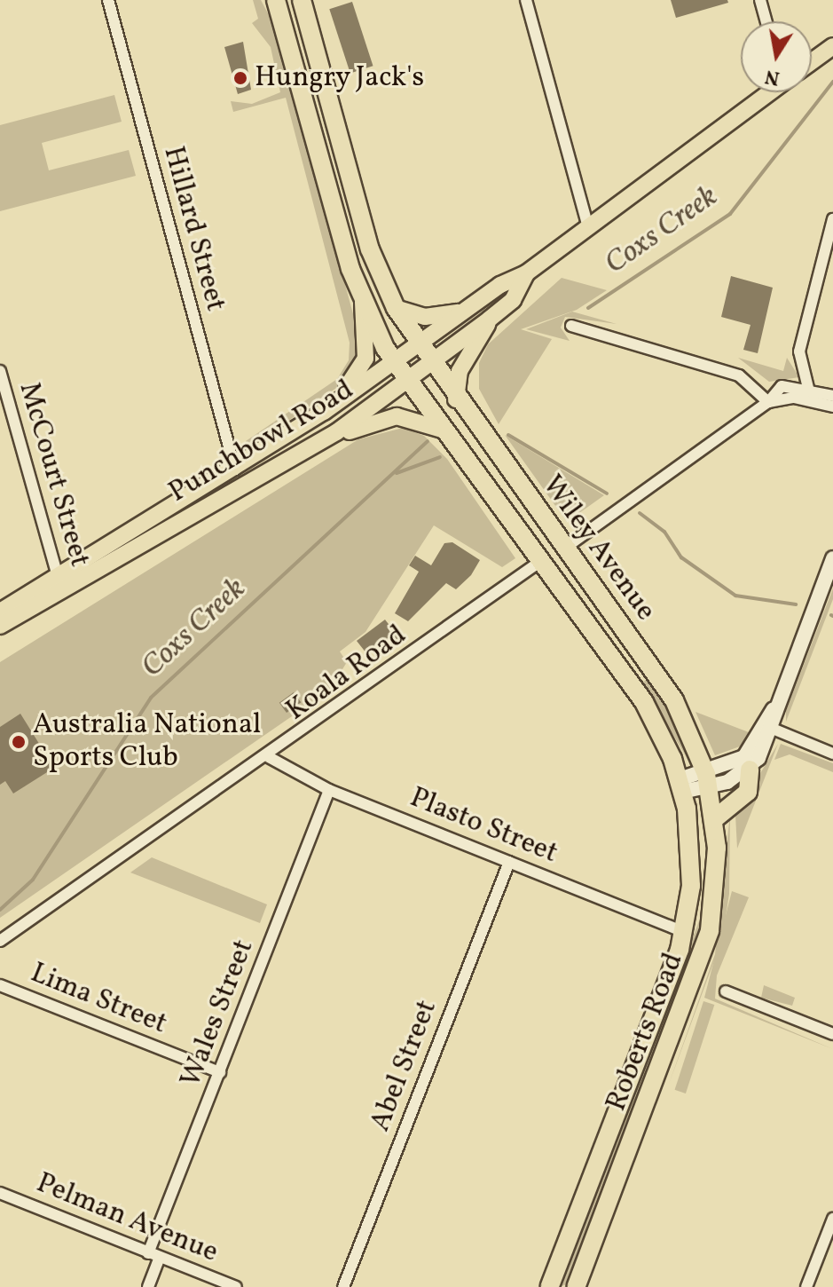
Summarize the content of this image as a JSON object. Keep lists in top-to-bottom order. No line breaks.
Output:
{"streets":{"highway":["Wiley Avenue","Roberts Road"],"main road":["Punchbowl Road"],"street":["Hillard Street","McCourt Street","Koala Road","Plasto Street","Lima Street","Wales Street","Abel Street","Pelman Avenue"]},"crossings":[["Hillard Street","Punchbowl Road"],["Punchbowl Road","McCourt Street"],["Punchbowl Road","Wiley Avenue"],["Wiley Avenue","Koala Road"],["Wiley Avenue","Roberts Road"],["Koala Road","Plasto Street"],["Plasto Street","Wales Street"],["Plasto Street","Roberts Road"],["Plasto Street","Abel Street"],["Lima Street","Wales Street"],["Wales Street","Pelman Avenue"]],"water":["Coxs Creek"],"places":["Hungry Jack's","Australia National Sports Club"],"north":"bottom"}
